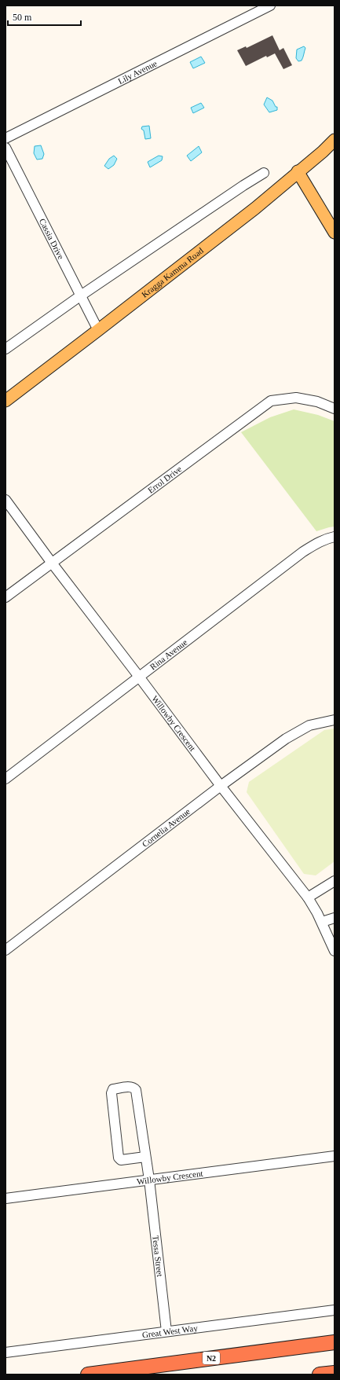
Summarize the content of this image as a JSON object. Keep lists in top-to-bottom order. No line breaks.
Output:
{"streets":{"highway":["N2"],"main road":["Kragga Kamma Road"],"street":["Lily Avenue","Cassia Drive","Errol Drive","Rina Avenue","Willowby Crescent","Cornelia Avenue","Tessa Street","Great West Way"]},"crossings":[["Cassia Drive","Kragga Kamma Road"],["Errol Drive","Willowby Crescent"],["Rina Avenue","Willowby Crescent"],["Willowby Crescent","Cornelia Avenue"],["Willowby Crescent","Tessa Street"],["Tessa Street","Great West Way"]],"scale_bar":"50 m"}
